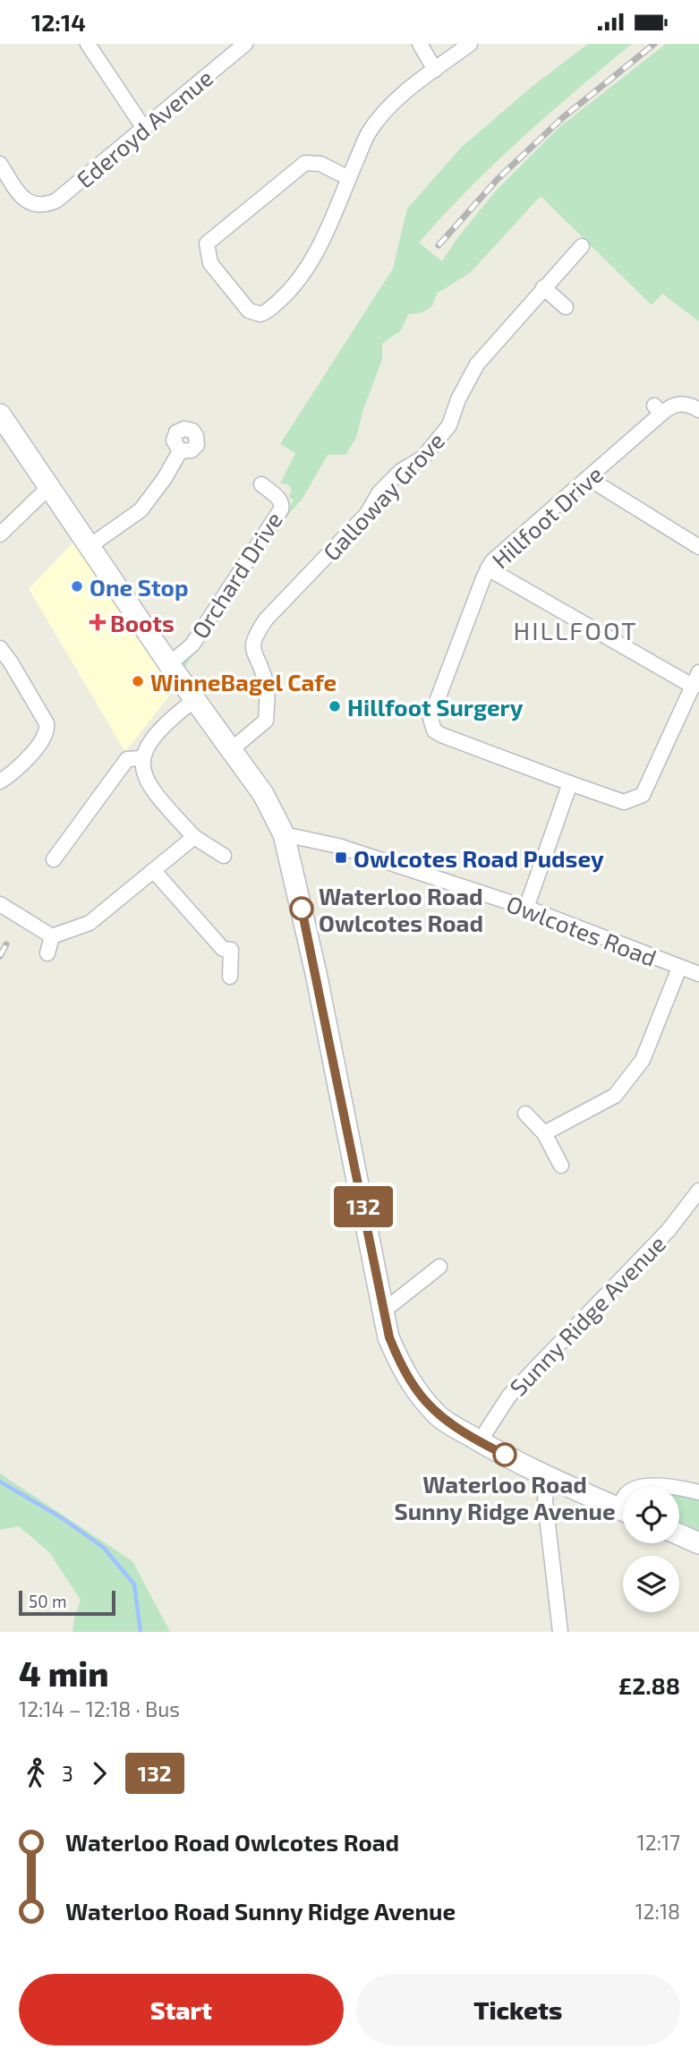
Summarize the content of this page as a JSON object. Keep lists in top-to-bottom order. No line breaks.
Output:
{"streets":{"street":["Ederoyd Avenue","Galloway Grove","Hillfoot Drive","Orchard Drive","Owlcotes Road","Sunny Ridge Avenue"]},"districts":["HILLFOOT"],"places":{"other":["One Stop","WinneBagel Cafe","Hillfoot Surgery","Waterloo Road Owlcotes Road","Waterloo Road Sunny Ridge Avenue"],"health":["Boots"],"transit":["Owlcotes Road Pudsey"]},"lines":["bus line 132"],"scale_bar":"50 m","page":{"status":"12:14","on_map":"132","scale":"50 m","heading":["4 min","12:14 – 12:18 · Bus","£2.88"],"legs":["3","132"],"list":[{"name":"Waterloo Road Owlcotes Road","value":"12:17"},{"name":"Waterloo Road Sunny Ridge Avenue","value":"12:18"}],"buttons":["Start","Tickets"]}}
